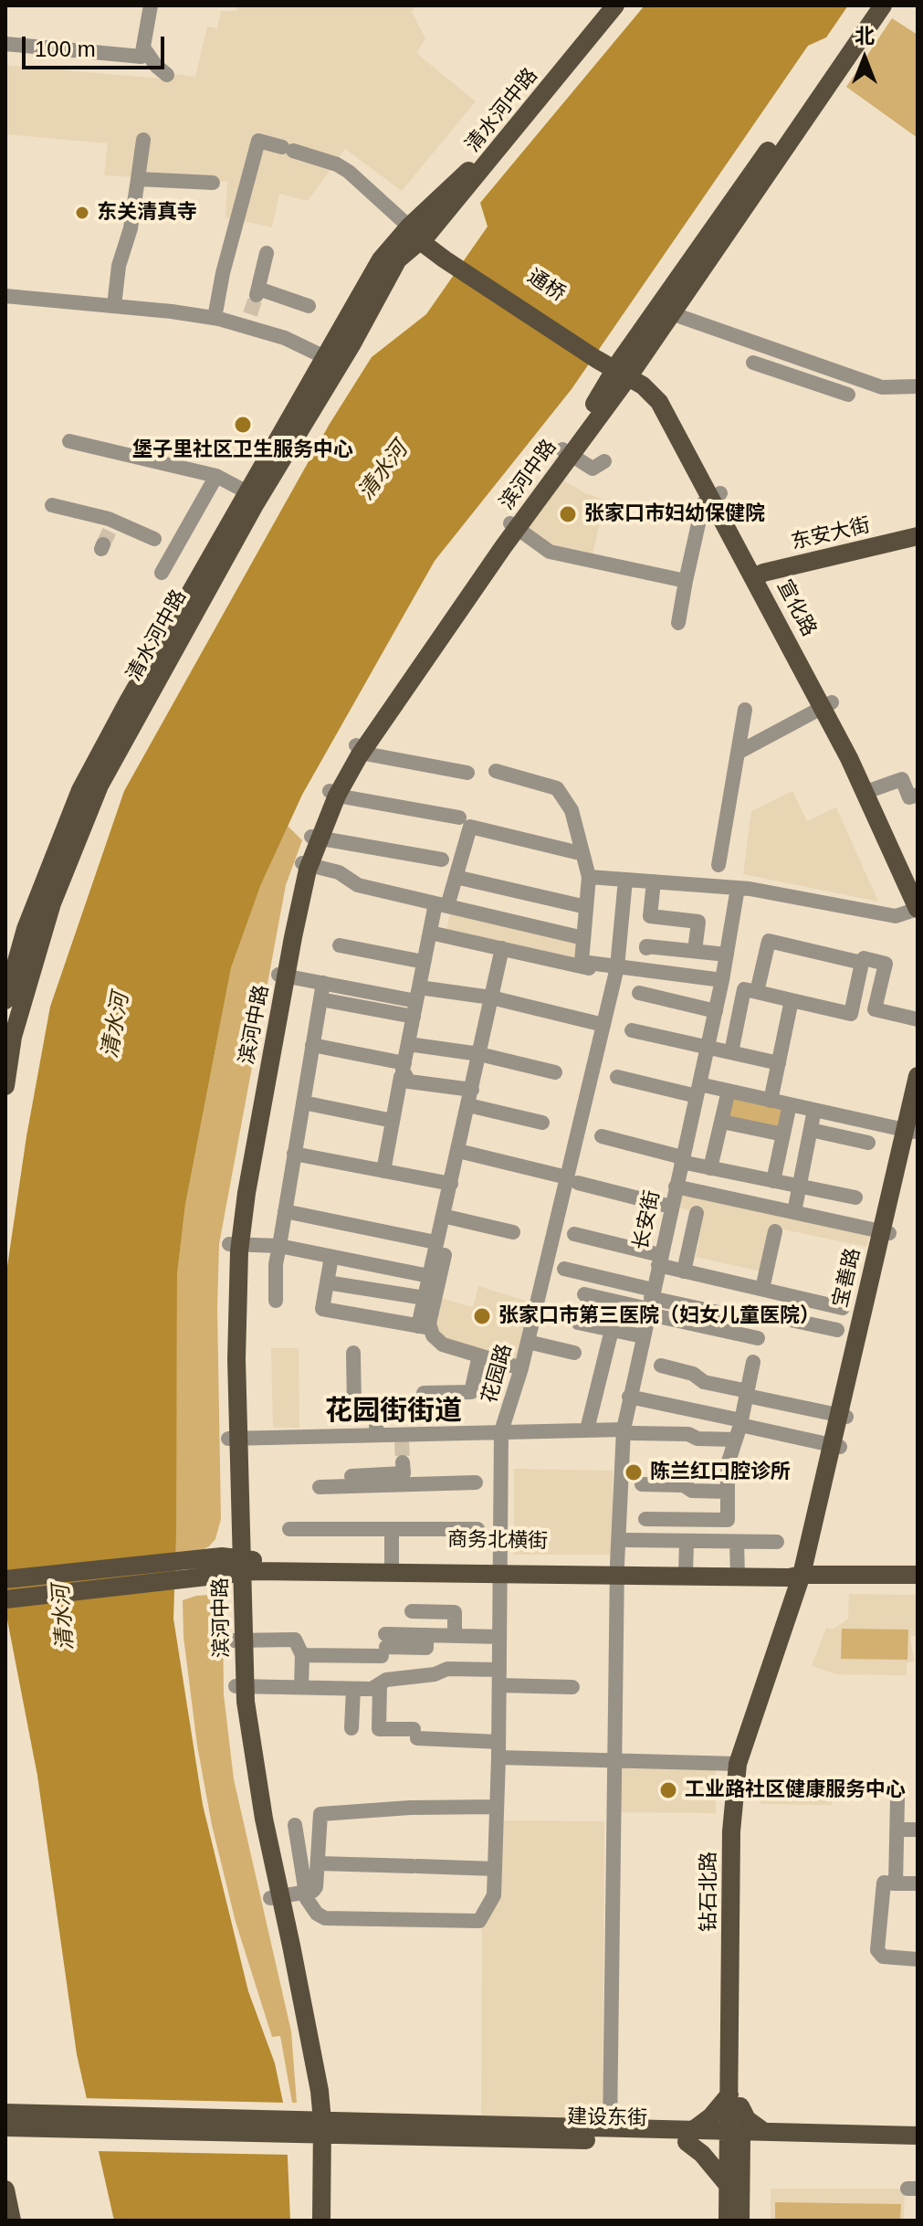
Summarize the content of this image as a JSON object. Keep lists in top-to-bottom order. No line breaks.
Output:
{"streets":{"main road":["清水河中路","通桥","滨河中路","东安大街","宣化路","宝善路","商务北横街","钻石北路","建设东街"],"street":["长安街","花园路"]},"crossings":[["通桥","滨河中路"],["通桥","宣化路"],["滨河中路","宣化路"],["滨河中路","商务北横街"],["滨河中路","建设东街"],["东安大街","宣化路"],["长安街","商务北横街"],["长安街","建设东街"],["宝善路","商务北横街"],["宝善路","钻石北路"],["花园路","商务北横街"],["商务北横街","钻石北路"],["钻石北路","建设东街"]],"districts":["花园街街道"],"water":["清水河"],"places":["东关清真寺","堡子里社区卫生服务中心","张家口市妇幼保健院","张家口市第三医院（妇女儿童医院）","陈兰红口腔诊所","工业路社区健康服务中心"],"scale_bar":"100 m","north":"top"}
